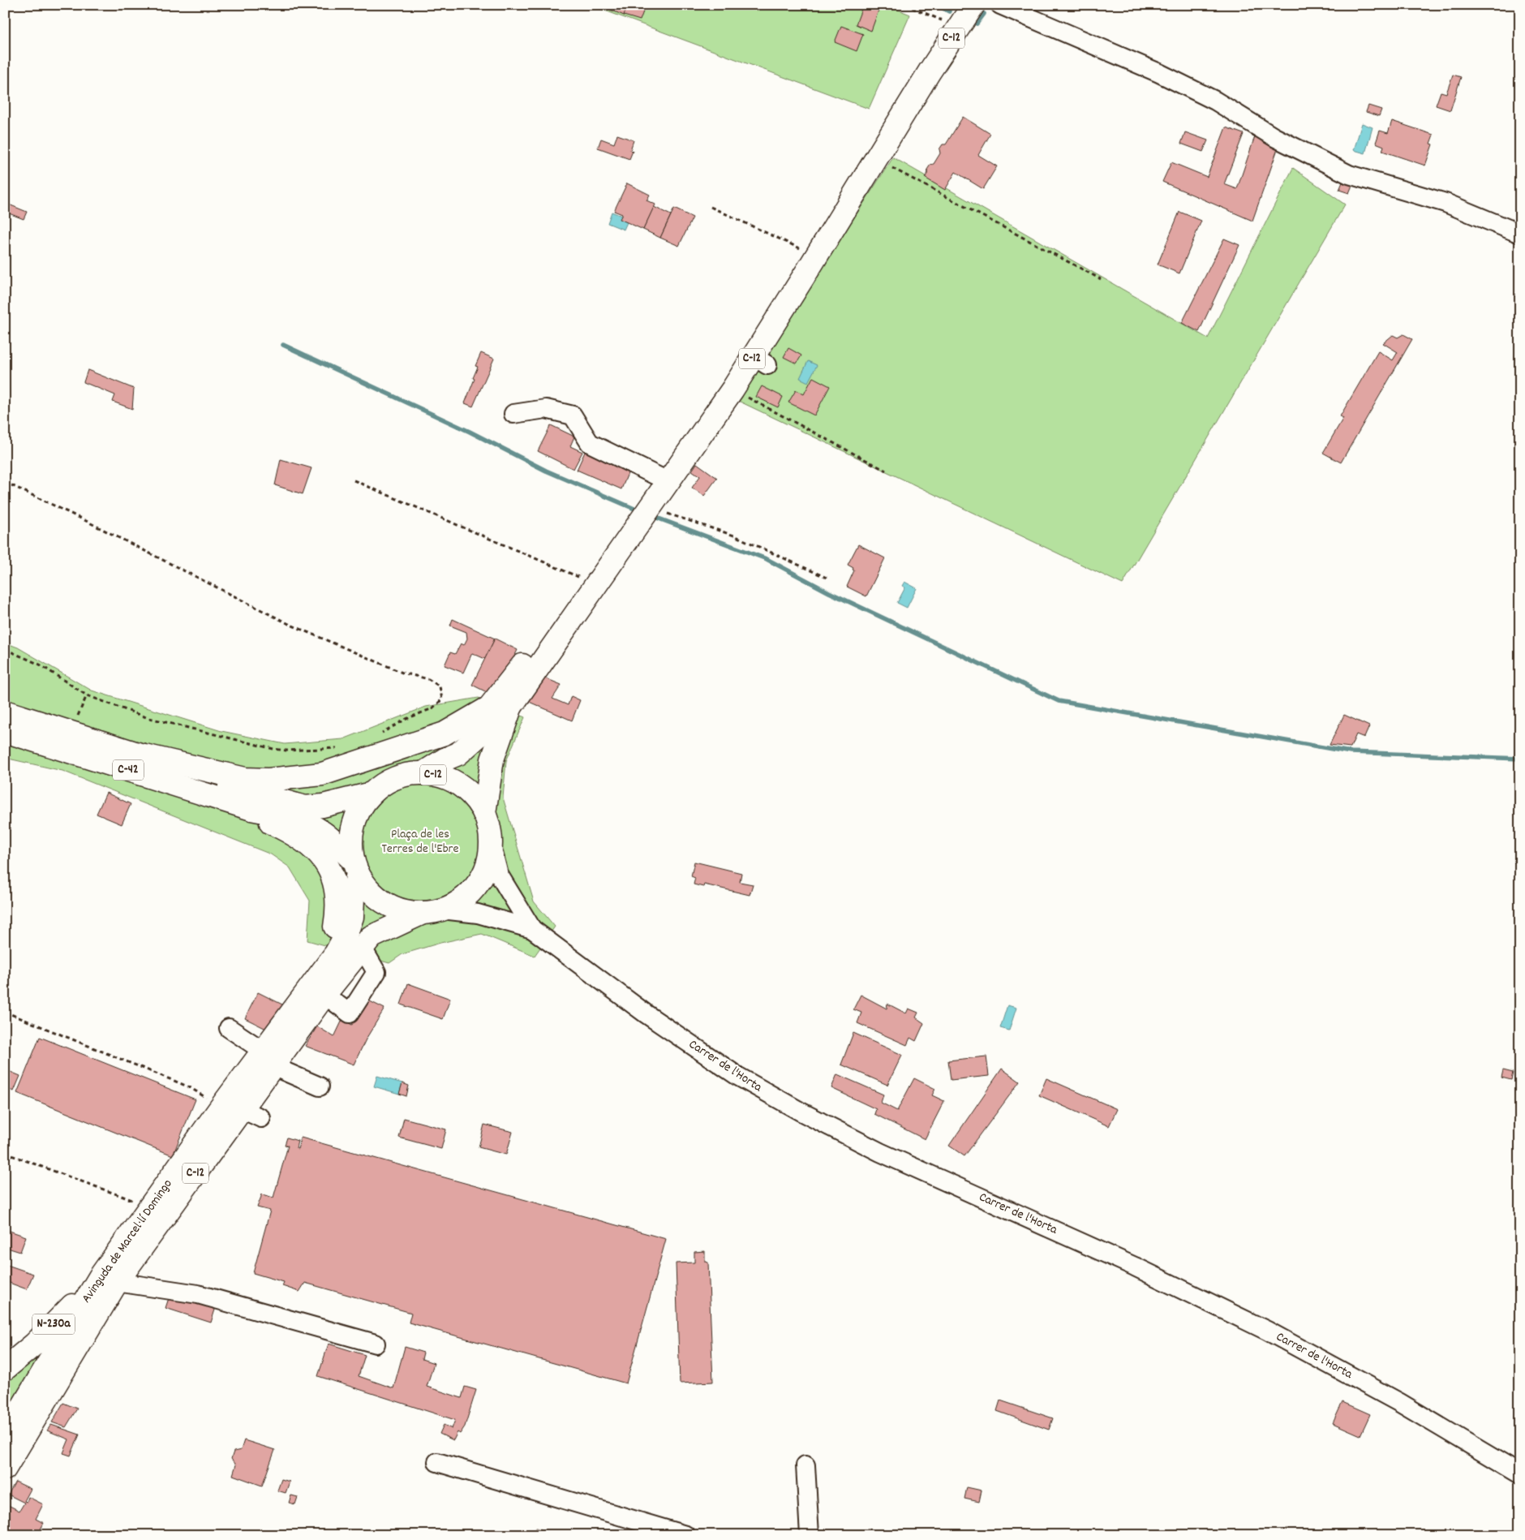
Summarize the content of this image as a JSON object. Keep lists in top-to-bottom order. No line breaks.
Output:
{"streets":{"main road":["C-12","C-42","Avinguda de Marcel·lí Domingo","N-230a"],"street":["Carrer de l'Horta"]},"crossings":[["C-12","C-42"],["C-12","Avinguda de Marcel·lí Domingo"],["C-12","N-230a"],["Avinguda de Marcel·lí Domingo","N-230a"]],"parks":["Plaça de les Terres de l'Ebre"]}
